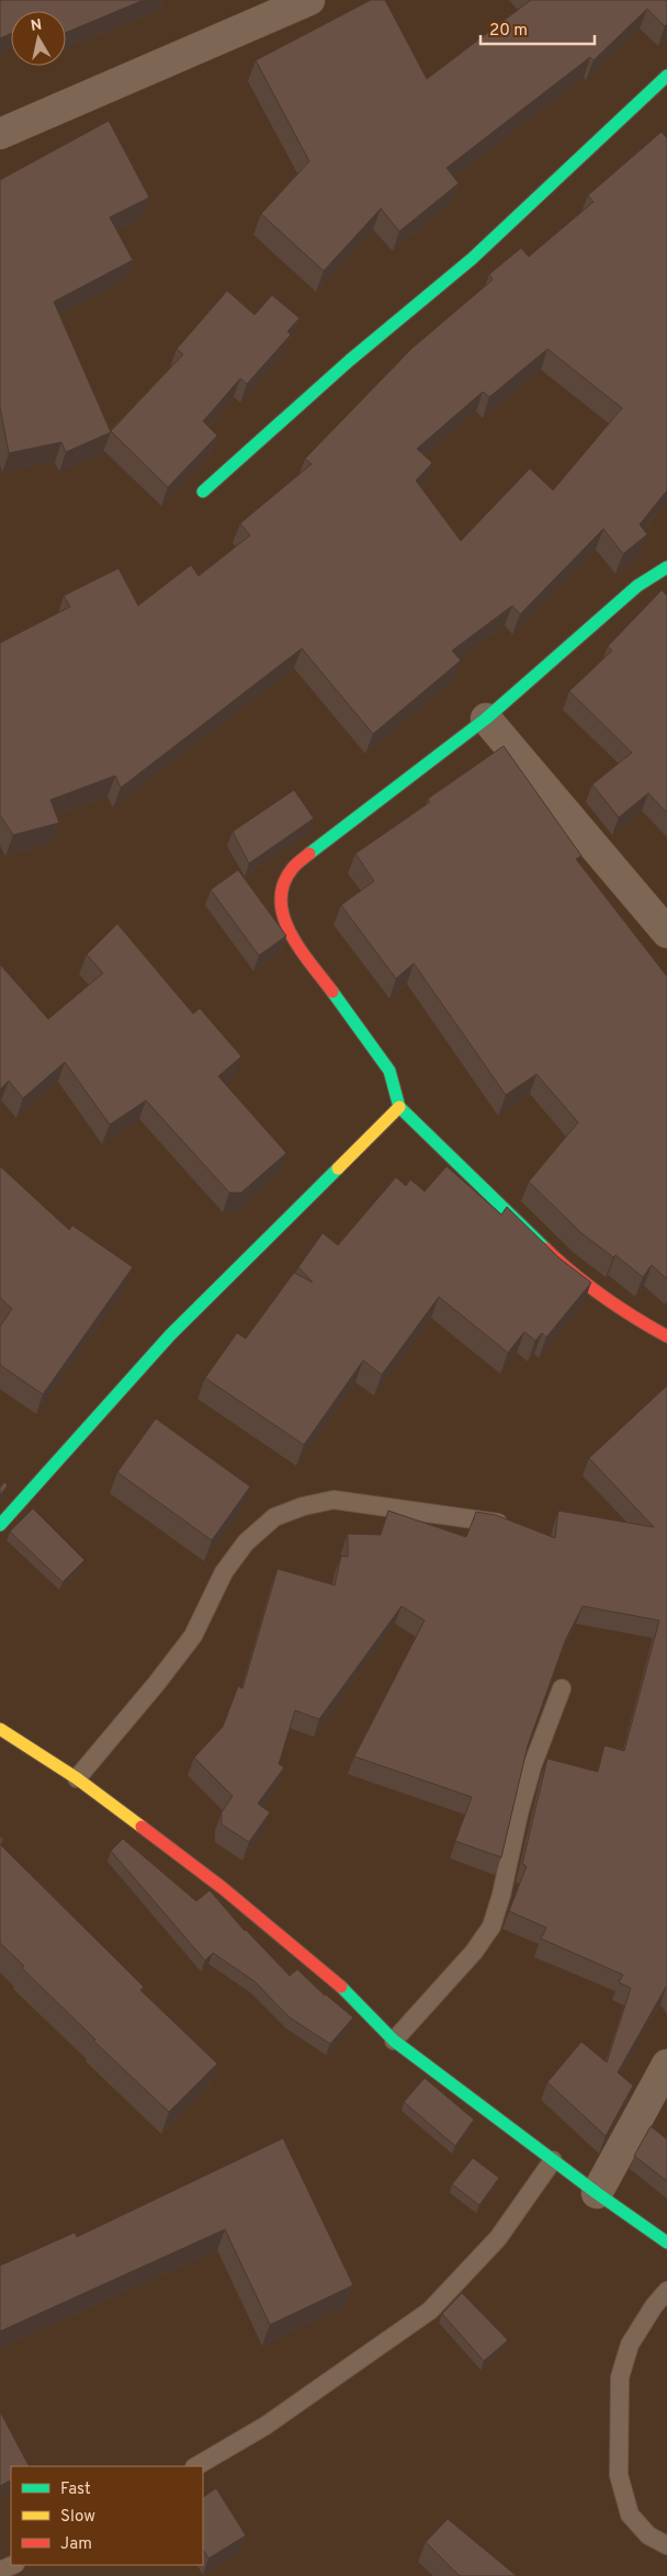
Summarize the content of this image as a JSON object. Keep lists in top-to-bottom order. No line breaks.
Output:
{"legend":["Fast","Slow","Jam"],"scale_bar":"20 m","north":"top"}
